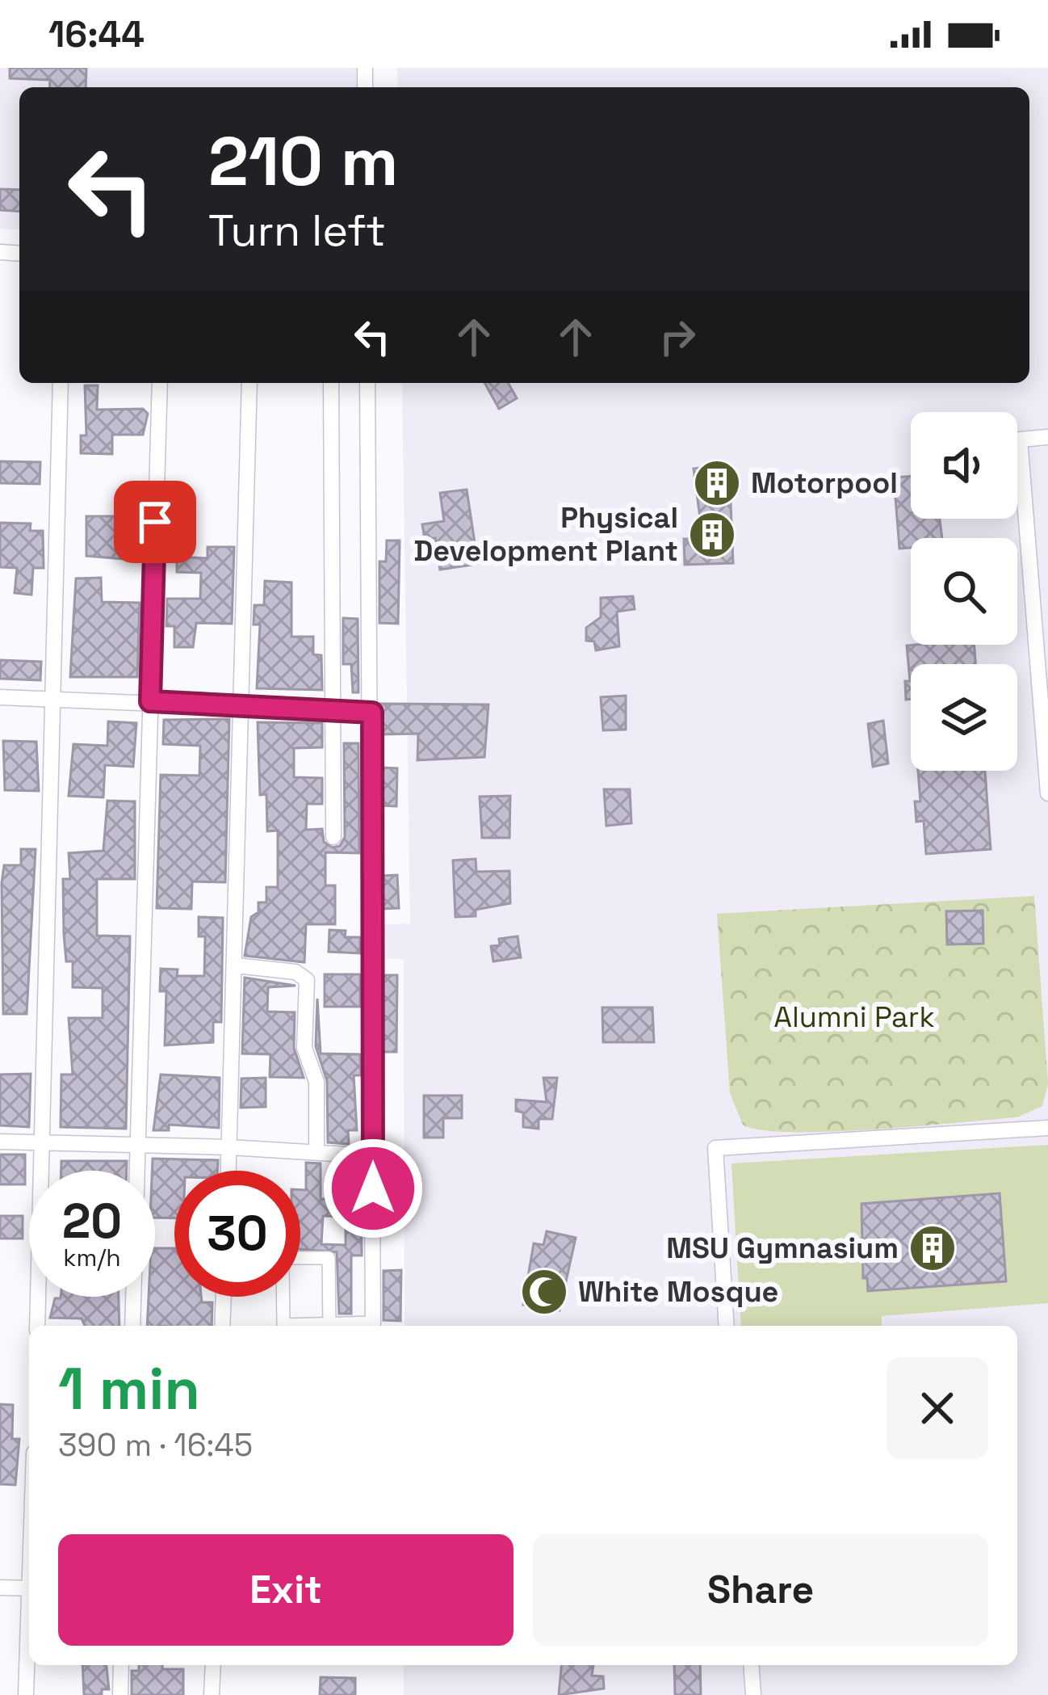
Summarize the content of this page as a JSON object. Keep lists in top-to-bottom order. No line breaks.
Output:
{"parks":["Alumni Park"],"places":{"building":["Motorpool","Physical Development Plant","MSU Gymnasium"],"mosque":["White Mosque"]},"page":{"status":"16:44","turn":["210 m","Turn left"],"speed":"20 km/h","limit":"30","heading":["1 min","390 m · 16:45"],"buttons":["Exit","Share"]}}
